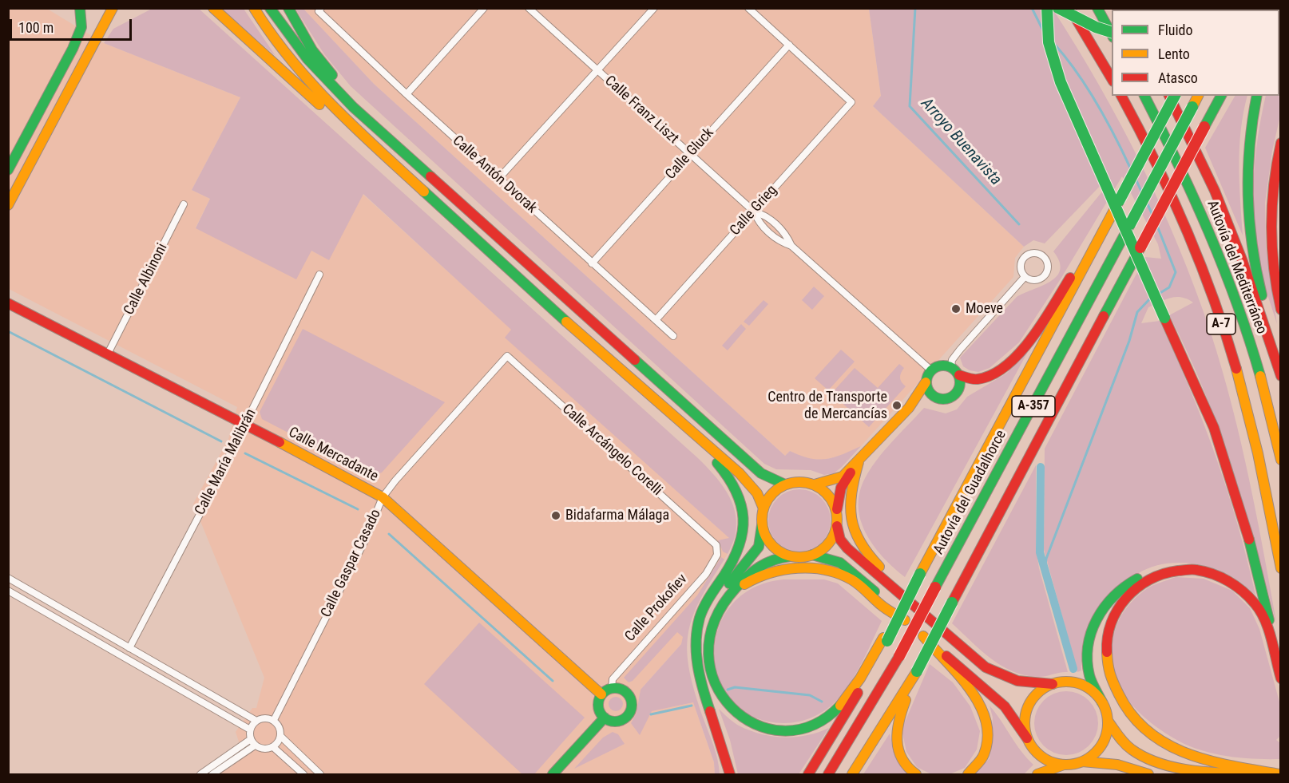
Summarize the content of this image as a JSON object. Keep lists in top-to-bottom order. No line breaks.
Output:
{"streets":{"main road":["Autovía del Mediterráneo","A-7","A-357","Calle Mercadante","Autovía del Guadalhorce"],"street":["Calle Franz Liszt","Calle Gluck","Calle Antón Dvorak","Calle Grieg","Calle Albinoni","Calle Arcángelo Corelli","Calle María Malibrán","Calle Gaspar Casado","Calle Prokofiev"]},"crossings":[["Calle Franz Liszt","Calle Gluck"],["Calle Franz Liszt","Calle Grieg"],["Calle Gluck","Calle Antón Dvorak"],["Calle Gluck","Calle Grieg"],["Calle Antón Dvorak","Calle Grieg"],["Calle Albinoni","Calle Mercadante"],["Calle Arcángelo Corelli","Calle Gaspar Casado"],["Calle Arcángelo Corelli","Calle Prokofiev"],["Calle Mercadante","Calle María Malibrán"],["Calle Mercadante","Calle Gaspar Casado"],["Calle Mercadante","Calle Prokofiev"]],"water":["Arroyo Buenavista"],"places":["Moeve","Centro de Transporte de Mercancías","Bidafarma Málaga"],"legend":["Fluido","Lento","Atasco"],"scale_bar":"100 m"}
